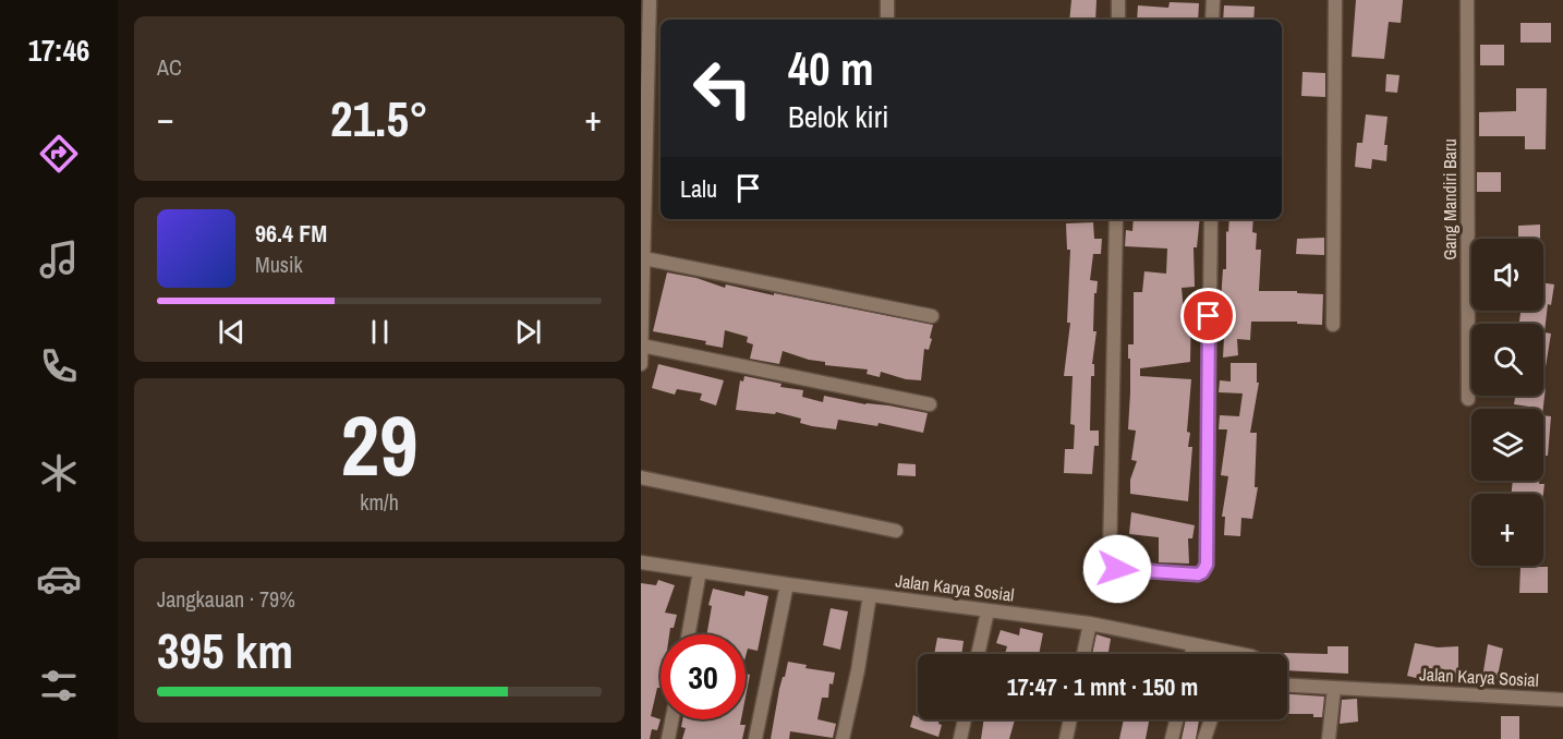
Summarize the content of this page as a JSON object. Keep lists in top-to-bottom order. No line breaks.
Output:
{"streets":{"street":["Gang Mandiri Baru","Jalan Karya Sosial"]},"page":{"tabs":"17:46","tile":["AC",["29","km/h"],["Jangkauan · 79%","395 km"]],"turn":["40 m","Belok kiri"],"heat":["−","21.5°","+"],"then":"Lalu","song":["96.4 FM","Musik"],"map_buttons":"+","limit":"30","trip":"17:47 · 1 mnt · 150 m"}}
